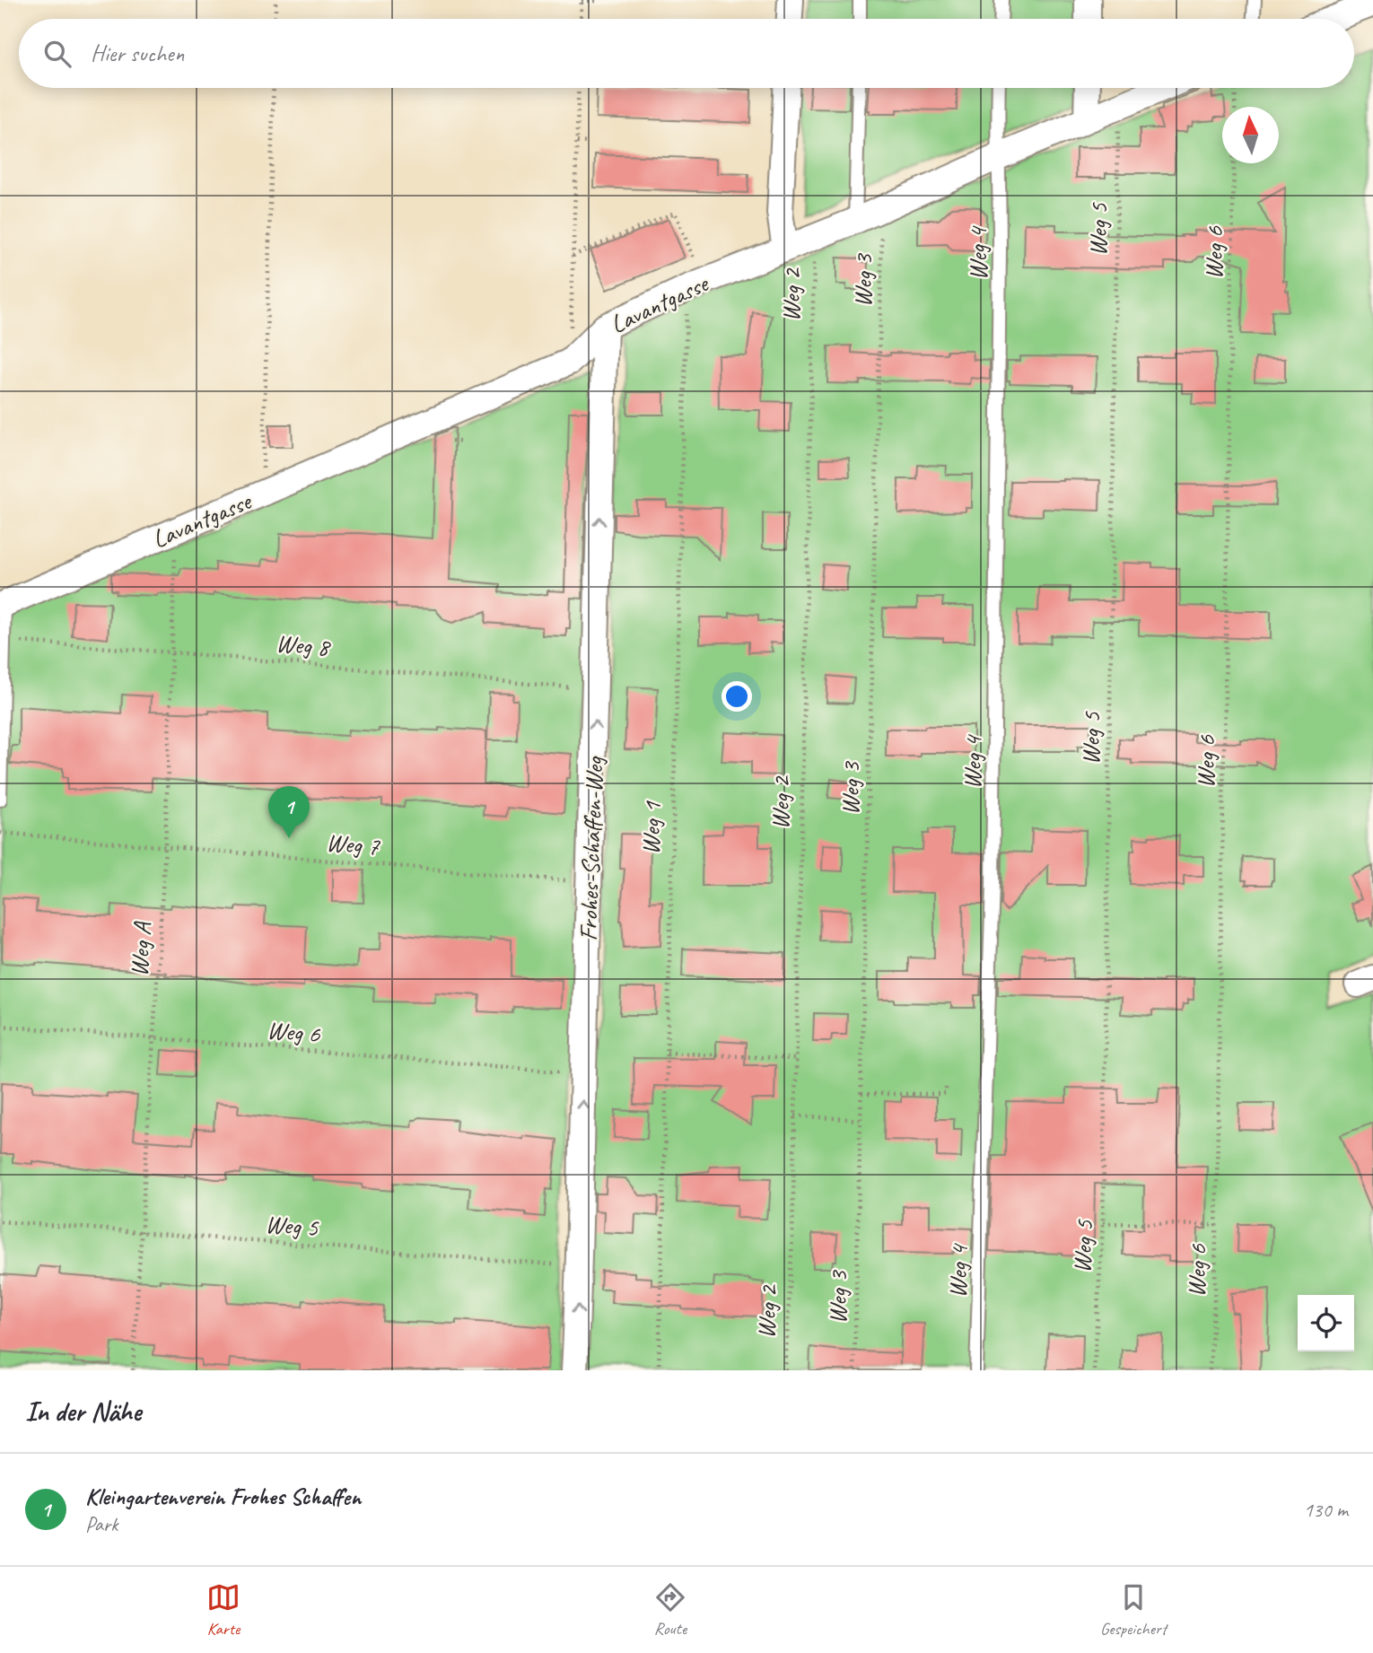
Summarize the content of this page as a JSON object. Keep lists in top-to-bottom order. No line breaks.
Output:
{"streets":{"street":["Lavantgasse","Frohes-Schaffen-Weg"],"lane":["Weg 4"],"path":["Weg 5","Weg 6","Weg 3","Weg 2","Weg 8","Weg 1","Weg 7","Weg A"]},"crossings":[["Weg 5","Lavantgasse"],["Weg 5","Frohes-Schaffen-Weg"],["Weg 5","Weg A"],["Weg 6","Frohes-Schaffen-Weg"],["Weg 6","Weg A"],["Weg 4","Lavantgasse"],["Weg 3","Lavantgasse"],["Weg 2","Lavantgasse"],["Lavantgasse","Weg 1"],["Lavantgasse","Frohes-Schaffen-Weg"],["Lavantgasse","Weg A"],["Weg 8","Frohes-Schaffen-Weg"],["Weg 8","Weg A"],["Weg 7","Frohes-Schaffen-Weg"],["Weg 7","Weg A"]],"one_way":["Frohes-Schaffen-Weg"],"north":"top","page":{"search":"Hier suchen","pins":"1","heading":"In der Nähe","list":[{"mark":"1","name":"Kleingartenverein Frohes Schaffen","note":"Park","value":"130 m"}],"nav":["Karte","Route","Gespeichert"]}}
